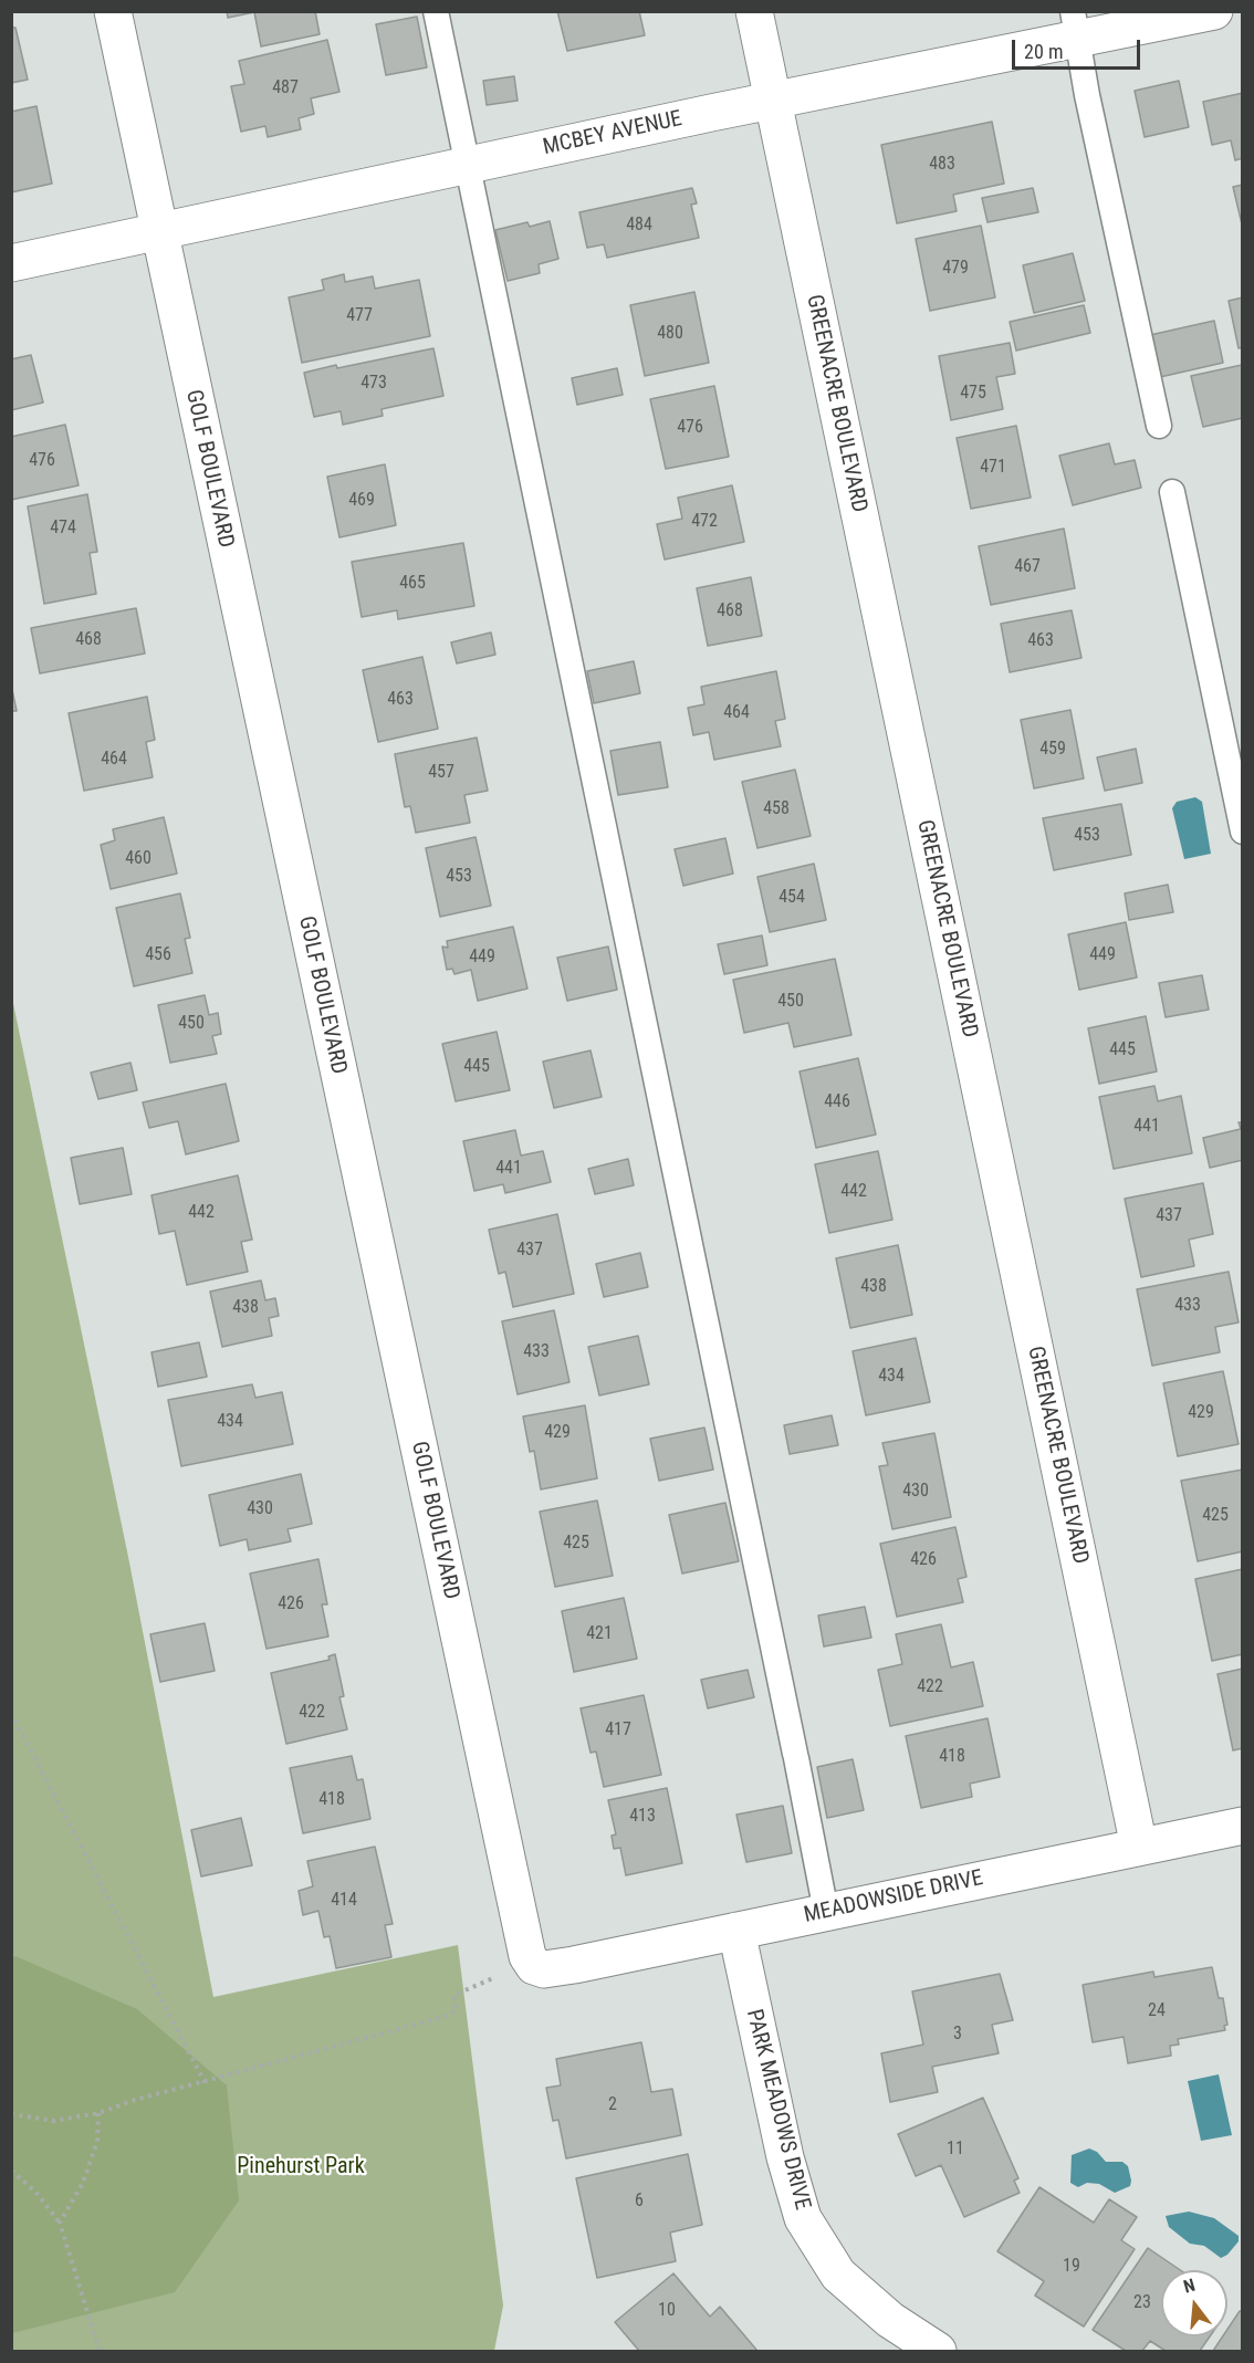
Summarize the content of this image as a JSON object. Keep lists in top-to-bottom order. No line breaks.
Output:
{"streets":{"street":["MCBEY AVENUE","GREENACRE BOULEVARD","GOLF BOULEVARD","MEADOWSIDE DRIVE","PARK MEADOWS DRIVE"]},"crossings":[["MCBEY AVENUE","GREENACRE BOULEVARD"],["MCBEY AVENUE","GOLF BOULEVARD"],["GREENACRE BOULEVARD","MEADOWSIDE DRIVE"],["GOLF BOULEVARD","MEADOWSIDE DRIVE"],["MEADOWSIDE DRIVE","PARK MEADOWS DRIVE"]],"parks":["Pinehurst Park"],"house_numbers":["487","483","484","479","477","480","473","475","476","476","471","469","472","474","467","465","468","468","463","463","464","459","464","457","458","453","460","453","454","456","449","449","450","450","445","445","446","441","441","442","442","437","437","438","433","438","433","434","429","434","429","430","430","425","425","426","426","421","422","422","417","418","418","413","414","24","3","2","11","6","19","23","10"],"scale_bar":"20 m","north":"top"}
